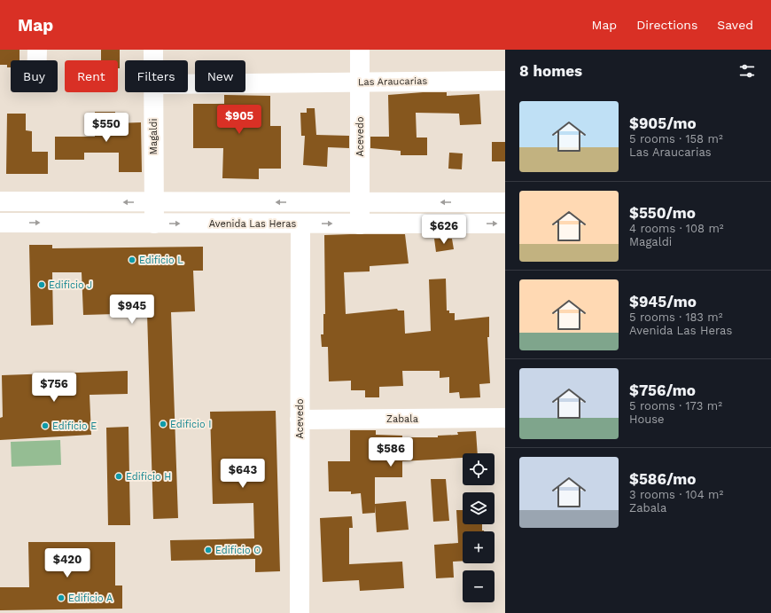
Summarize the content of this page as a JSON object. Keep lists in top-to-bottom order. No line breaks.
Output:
{"streets":{"street":["Las Araucarias","Magaldi","Acevedo","Avenida Las Heras","Zabala"]},"crossings":[["Las Araucarias","Acevedo"],["Magaldi","Avenida Las Heras"],["Acevedo","Avenida Las Heras"],["Acevedo","Zabala"]],"places":["Edificio L","Edificio J","Edificio I","Edificio E","Edificio H","Edificio O","Edificio A"],"page":{"header":"Map","nav":["Map","Directions","Saved"],"heading":"8 homes","chip":["Buy","Rent","Filters","New"],"list":[{"name":"$905/mo","note":"5 rooms · 158 m² · Las Araucarias"},{"name":"$550/mo","note":"4 rooms · 108 m² · Magaldi"},{"name":"$945/mo","note":"5 rooms · 183 m² · Avenida Las Heras"},{"name":"$756/mo","note":"5 rooms · 173 m² · House"},{"name":"$586/mo","note":"3 rooms · 104 m² · Zabala"}],"price":["$905","$550","$626","$945","$756","$586","$643","$420"],"map_buttons":["+","−"]}}
